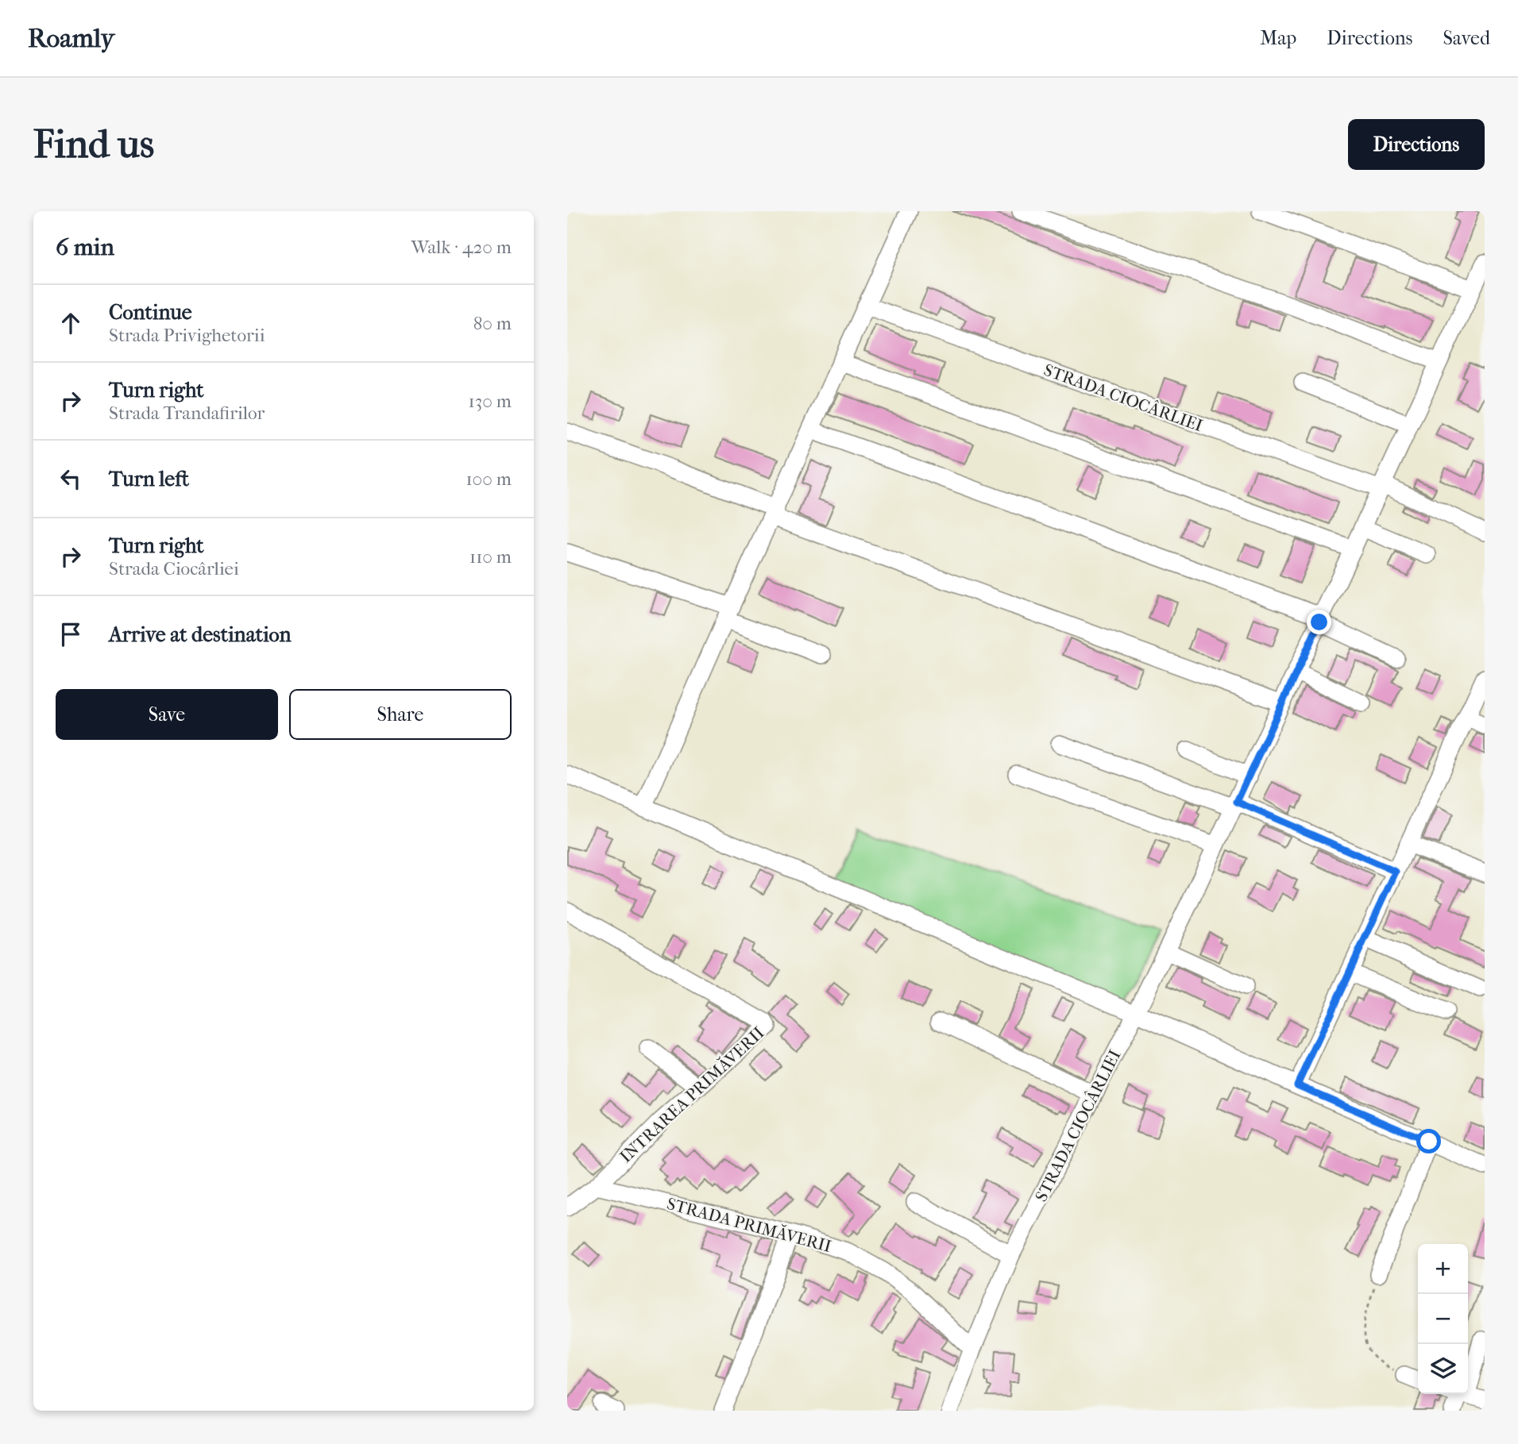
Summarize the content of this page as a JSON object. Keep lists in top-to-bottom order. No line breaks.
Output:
{"streets":{"street":["STRADA CIOCÂRLIEI","INTRAREA PRIMĂVERII","STRADA PRIMĂVERII"]},"crossings":[["STRADA CIOCÂRLIEI","STRADA PRIMĂVERII"],["INTRAREA PRIMĂVERII","STRADA PRIMĂVERII"]],"page":{"header":"Roamly","nav":["Map","Directions","Saved"],"buttons":["Directions",["Save","Share"]],"title":"Find us","heading":["6 min","Walk · 420 m"],"list":[["Continue","Strada Privighetorii","80 m"],["Turn right","Strada Trandafirilor","130 m"],["Turn left","100 m"],["Turn right","Strada Ciocârliei","110 m"],"Arrive at destination"],"map_buttons":["+","−"]}}
